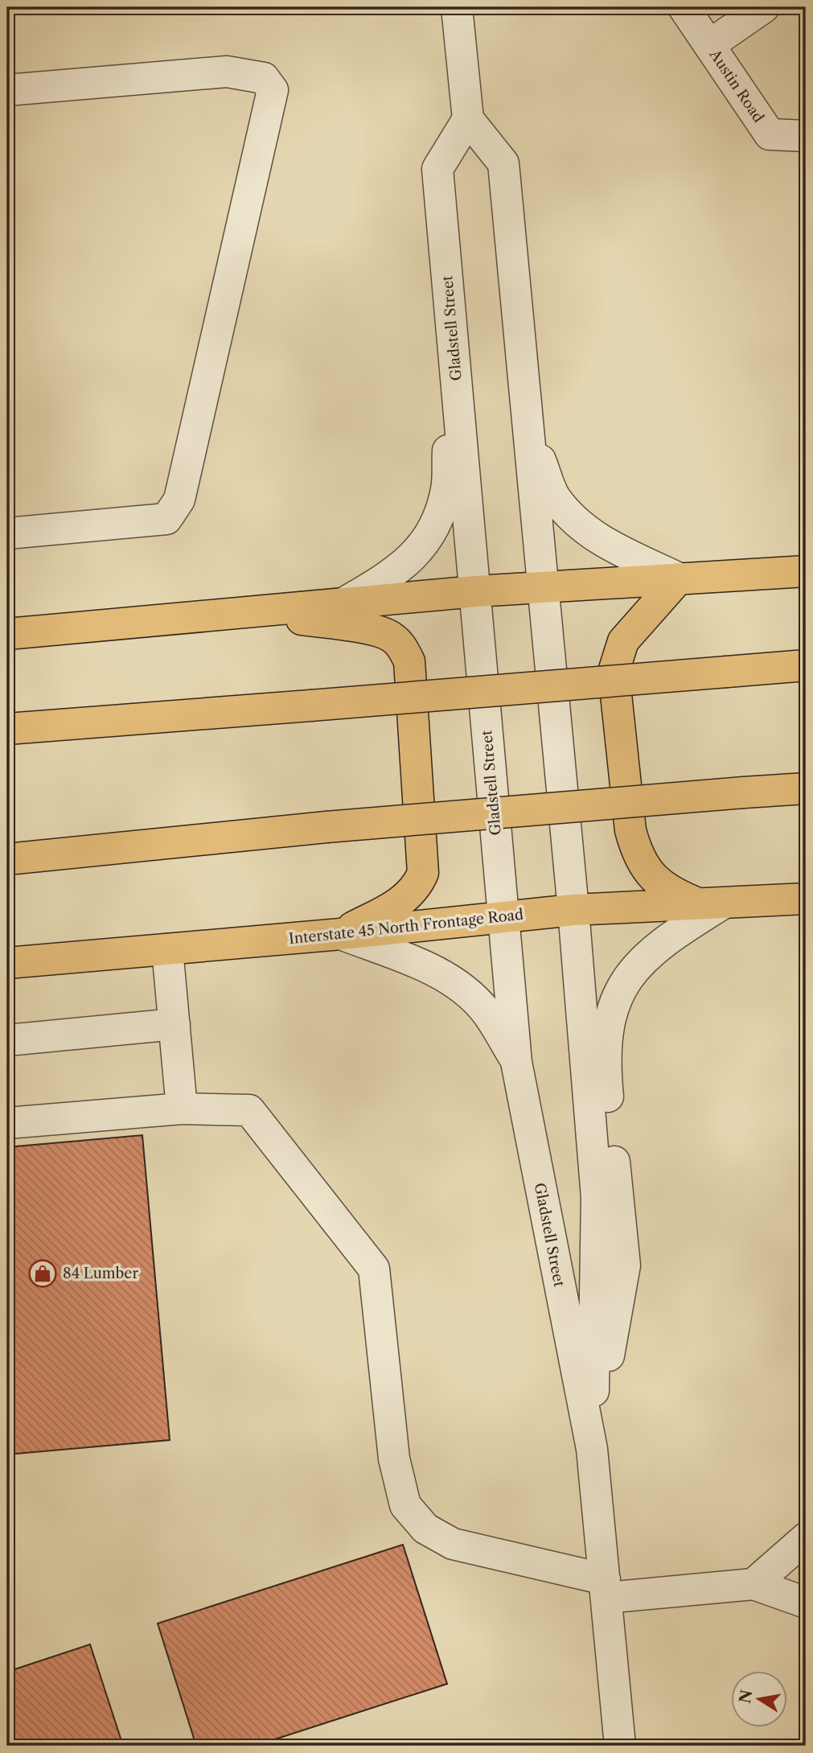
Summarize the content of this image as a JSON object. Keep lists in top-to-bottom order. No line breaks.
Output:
{"streets":{"main road":["Interstate 45 North Frontage Road"],"street":["Austin Road","Gladstell Street"]},"crossings":[["Gladstell Street","Interstate 45 North Frontage Road"]],"places":{"shop":["84 Lumber"]},"north":"left"}
